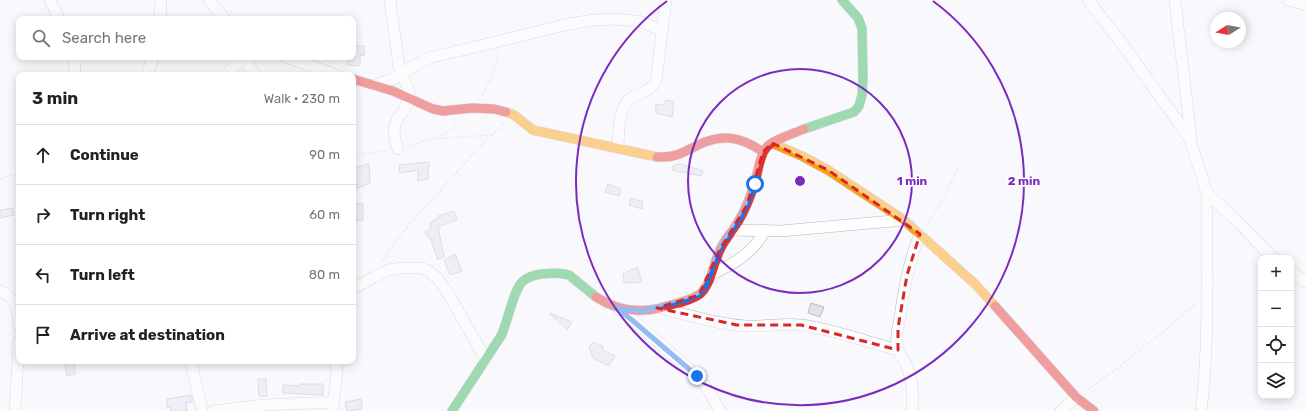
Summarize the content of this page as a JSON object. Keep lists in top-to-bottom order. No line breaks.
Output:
{"north":"left","page":{"search":"Search here","heading":["3 min","Walk · 230 m"],"list":[["Continue","90 m"],["Turn right","60 m"],["Turn left","80 m"],"Arrive at destination"],"map_buttons":["+","−"]},"rings":["1 min","2 min"]}
